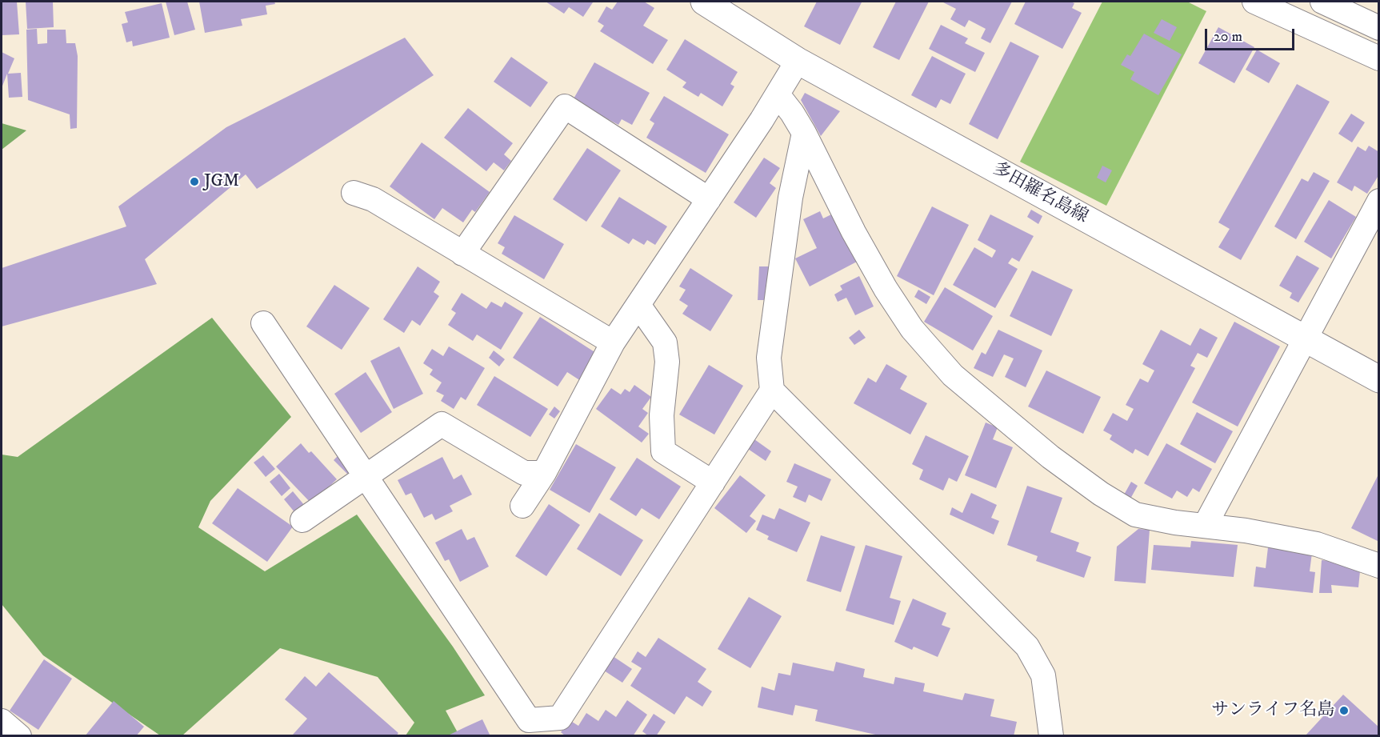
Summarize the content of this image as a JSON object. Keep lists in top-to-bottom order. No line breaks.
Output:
{"streets":{"main road":["多田羅名島線"]},"places":["JGM","サンライフ名島"],"scale_bar":"20 m"}
